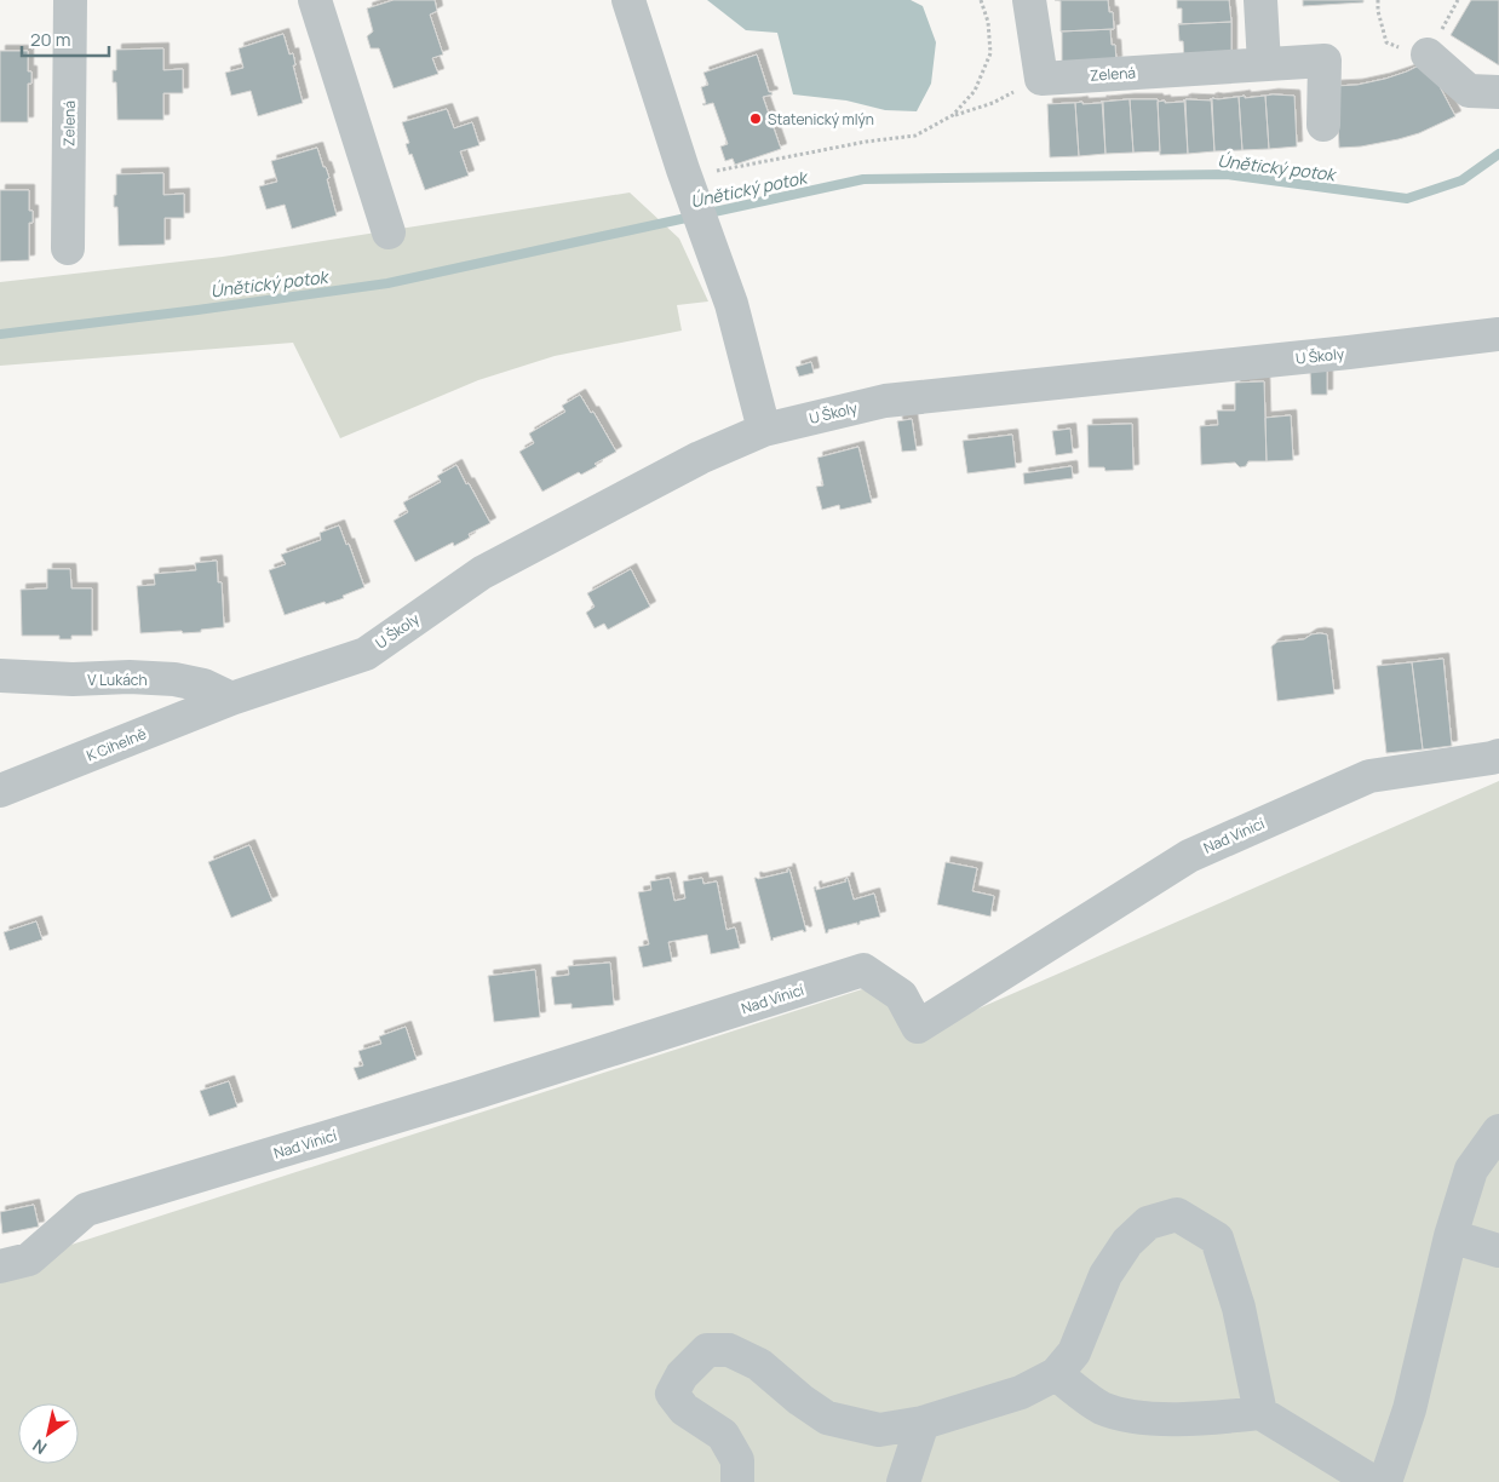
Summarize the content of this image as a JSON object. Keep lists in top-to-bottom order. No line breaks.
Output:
{"streets":{"street":["Zelená","U Školy","V Lukách","K Cihelně","Nad Vinicí"]},"crossings":[["U Školy","V Lukách"],["U Školy","K Cihelně"],["V Lukách","K Cihelně"]],"water":["Únětický potok"],"places":["Statenický mlýn"],"scale_bar":"20 m","north":"bottom left"}
